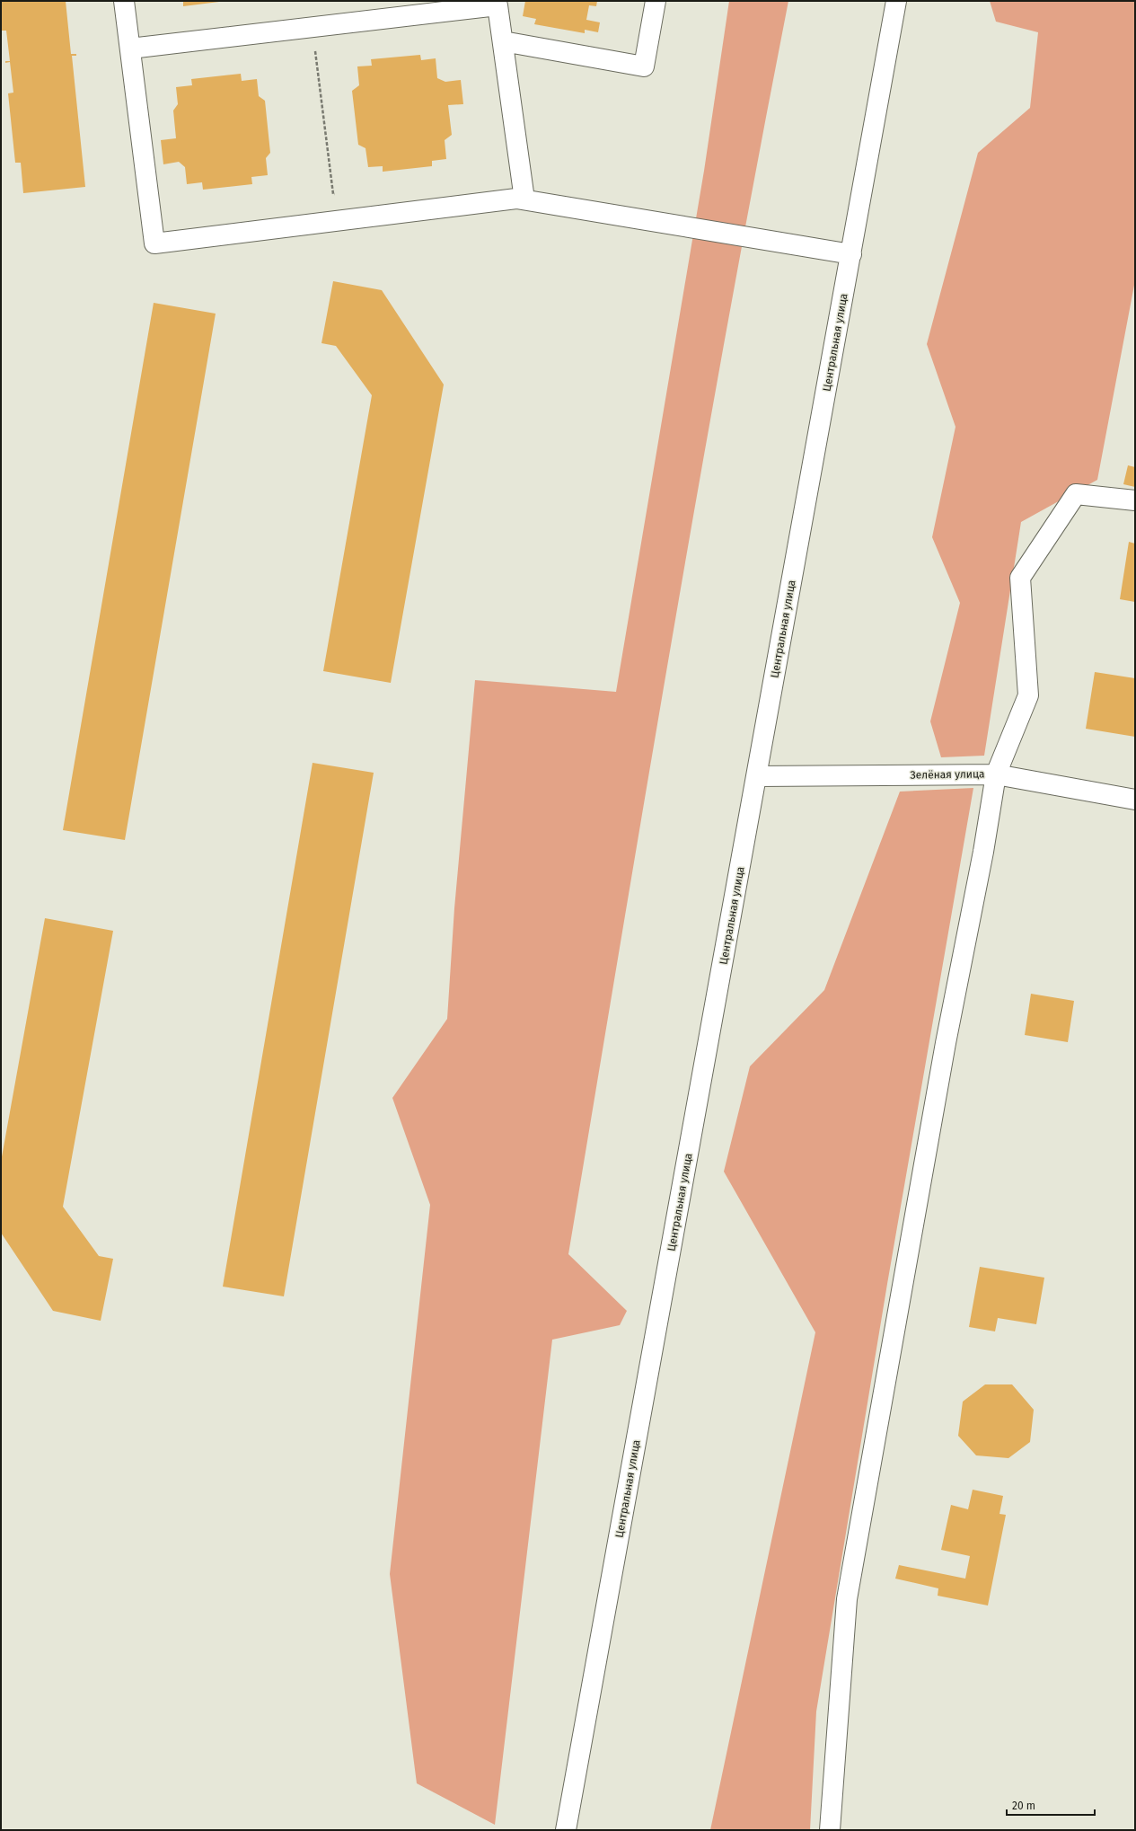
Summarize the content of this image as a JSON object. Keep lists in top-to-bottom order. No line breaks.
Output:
{"streets":{"street":["Центральная улица","Зелёная улица"]},"crossings":[["Центральная улица","Зелёная улица"]],"scale_bar":"20 m"}
